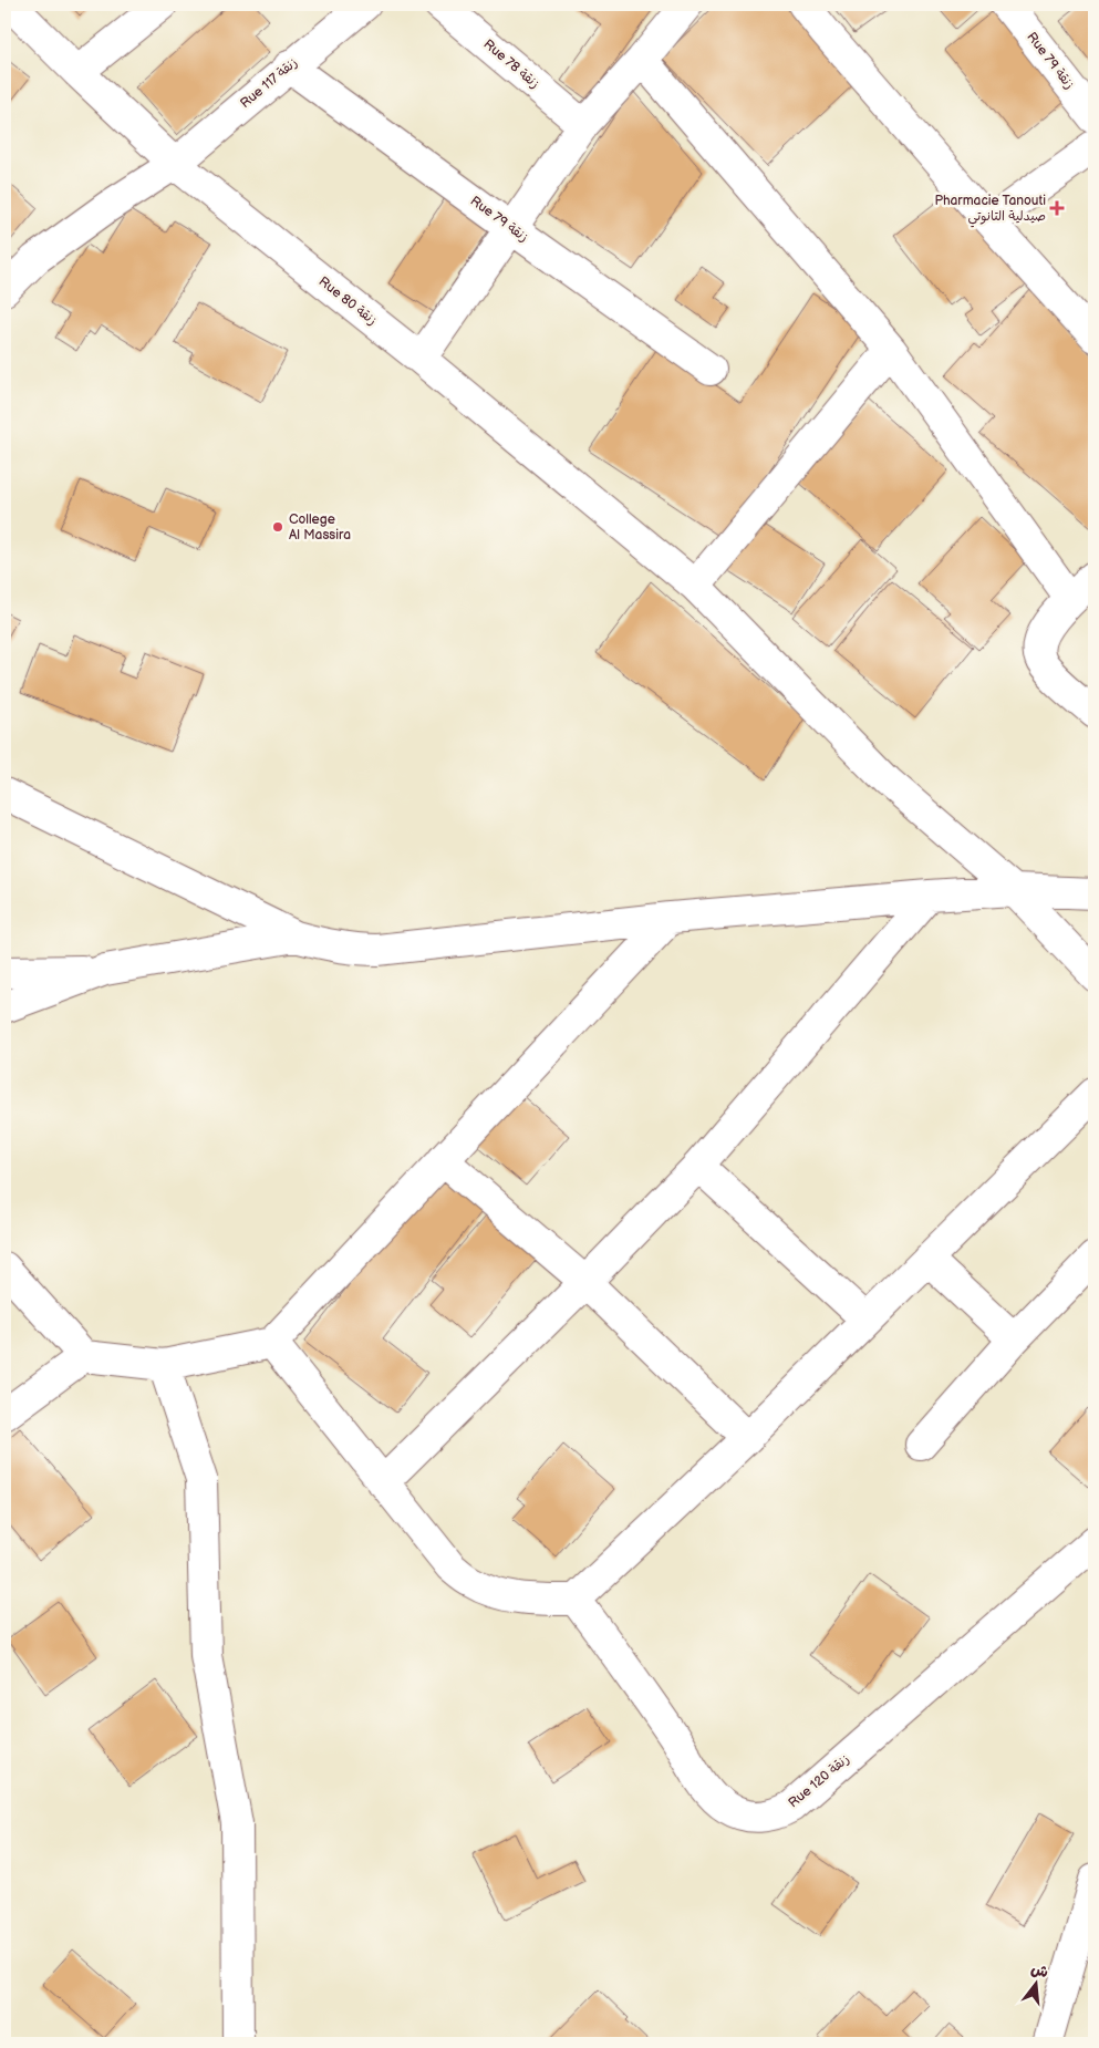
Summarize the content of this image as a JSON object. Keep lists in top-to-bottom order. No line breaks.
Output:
{"streets":{"street":["Rue 79 زنقة","Rue 78 زنقة","Rue 117 زنقة","Rue 80 زنقة","Rue 120 زنقة"]},"crossings":[["Rue 79 زنقة","Rue 117 زنقة"],["Rue 117 زنقة","Rue 80 زنقة"]],"places":{"health":["Pharmacie Tanouti صيدلية التانوتي"],"other":["College Al Massira"]},"north":"top"}
